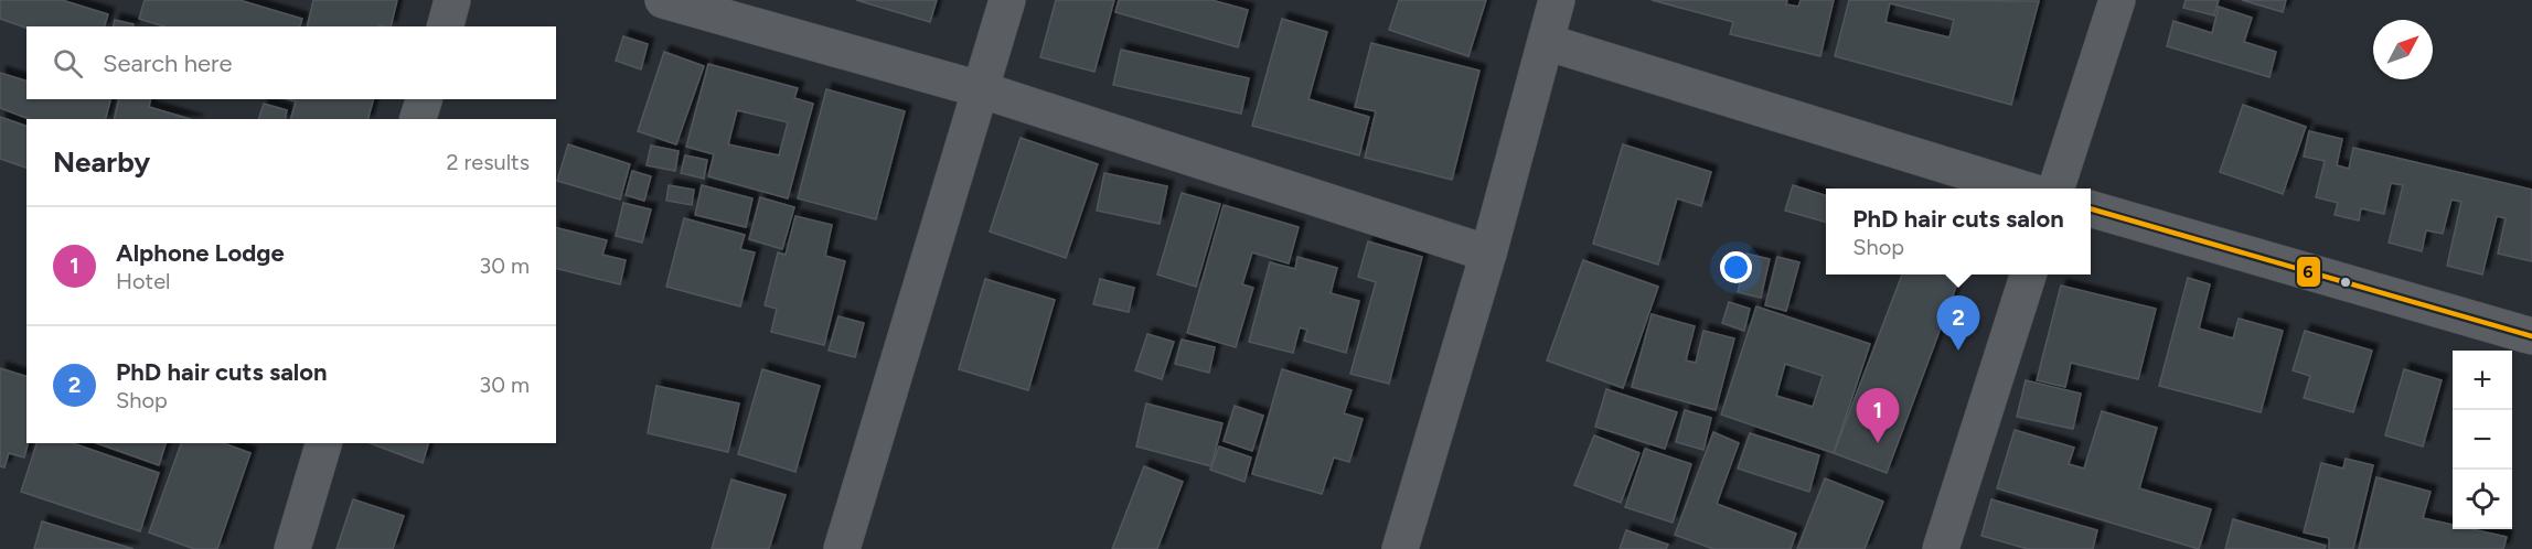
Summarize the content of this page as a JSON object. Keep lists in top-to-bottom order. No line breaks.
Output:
{"lines":["transit line 6"],"north":"top right","page":{"search":"Search here","heading":["Nearby","2 results"],"popup":["PhD hair cuts salon","Shop"],"list":[{"mark":"1","name":"Alphone Lodge","note":"Hotel","value":"30 m"},{"mark":"2","name":"PhD hair cuts salon","note":"Shop","value":"30 m"}],"pins":["2","1"],"map_buttons":["+","−"]}}
